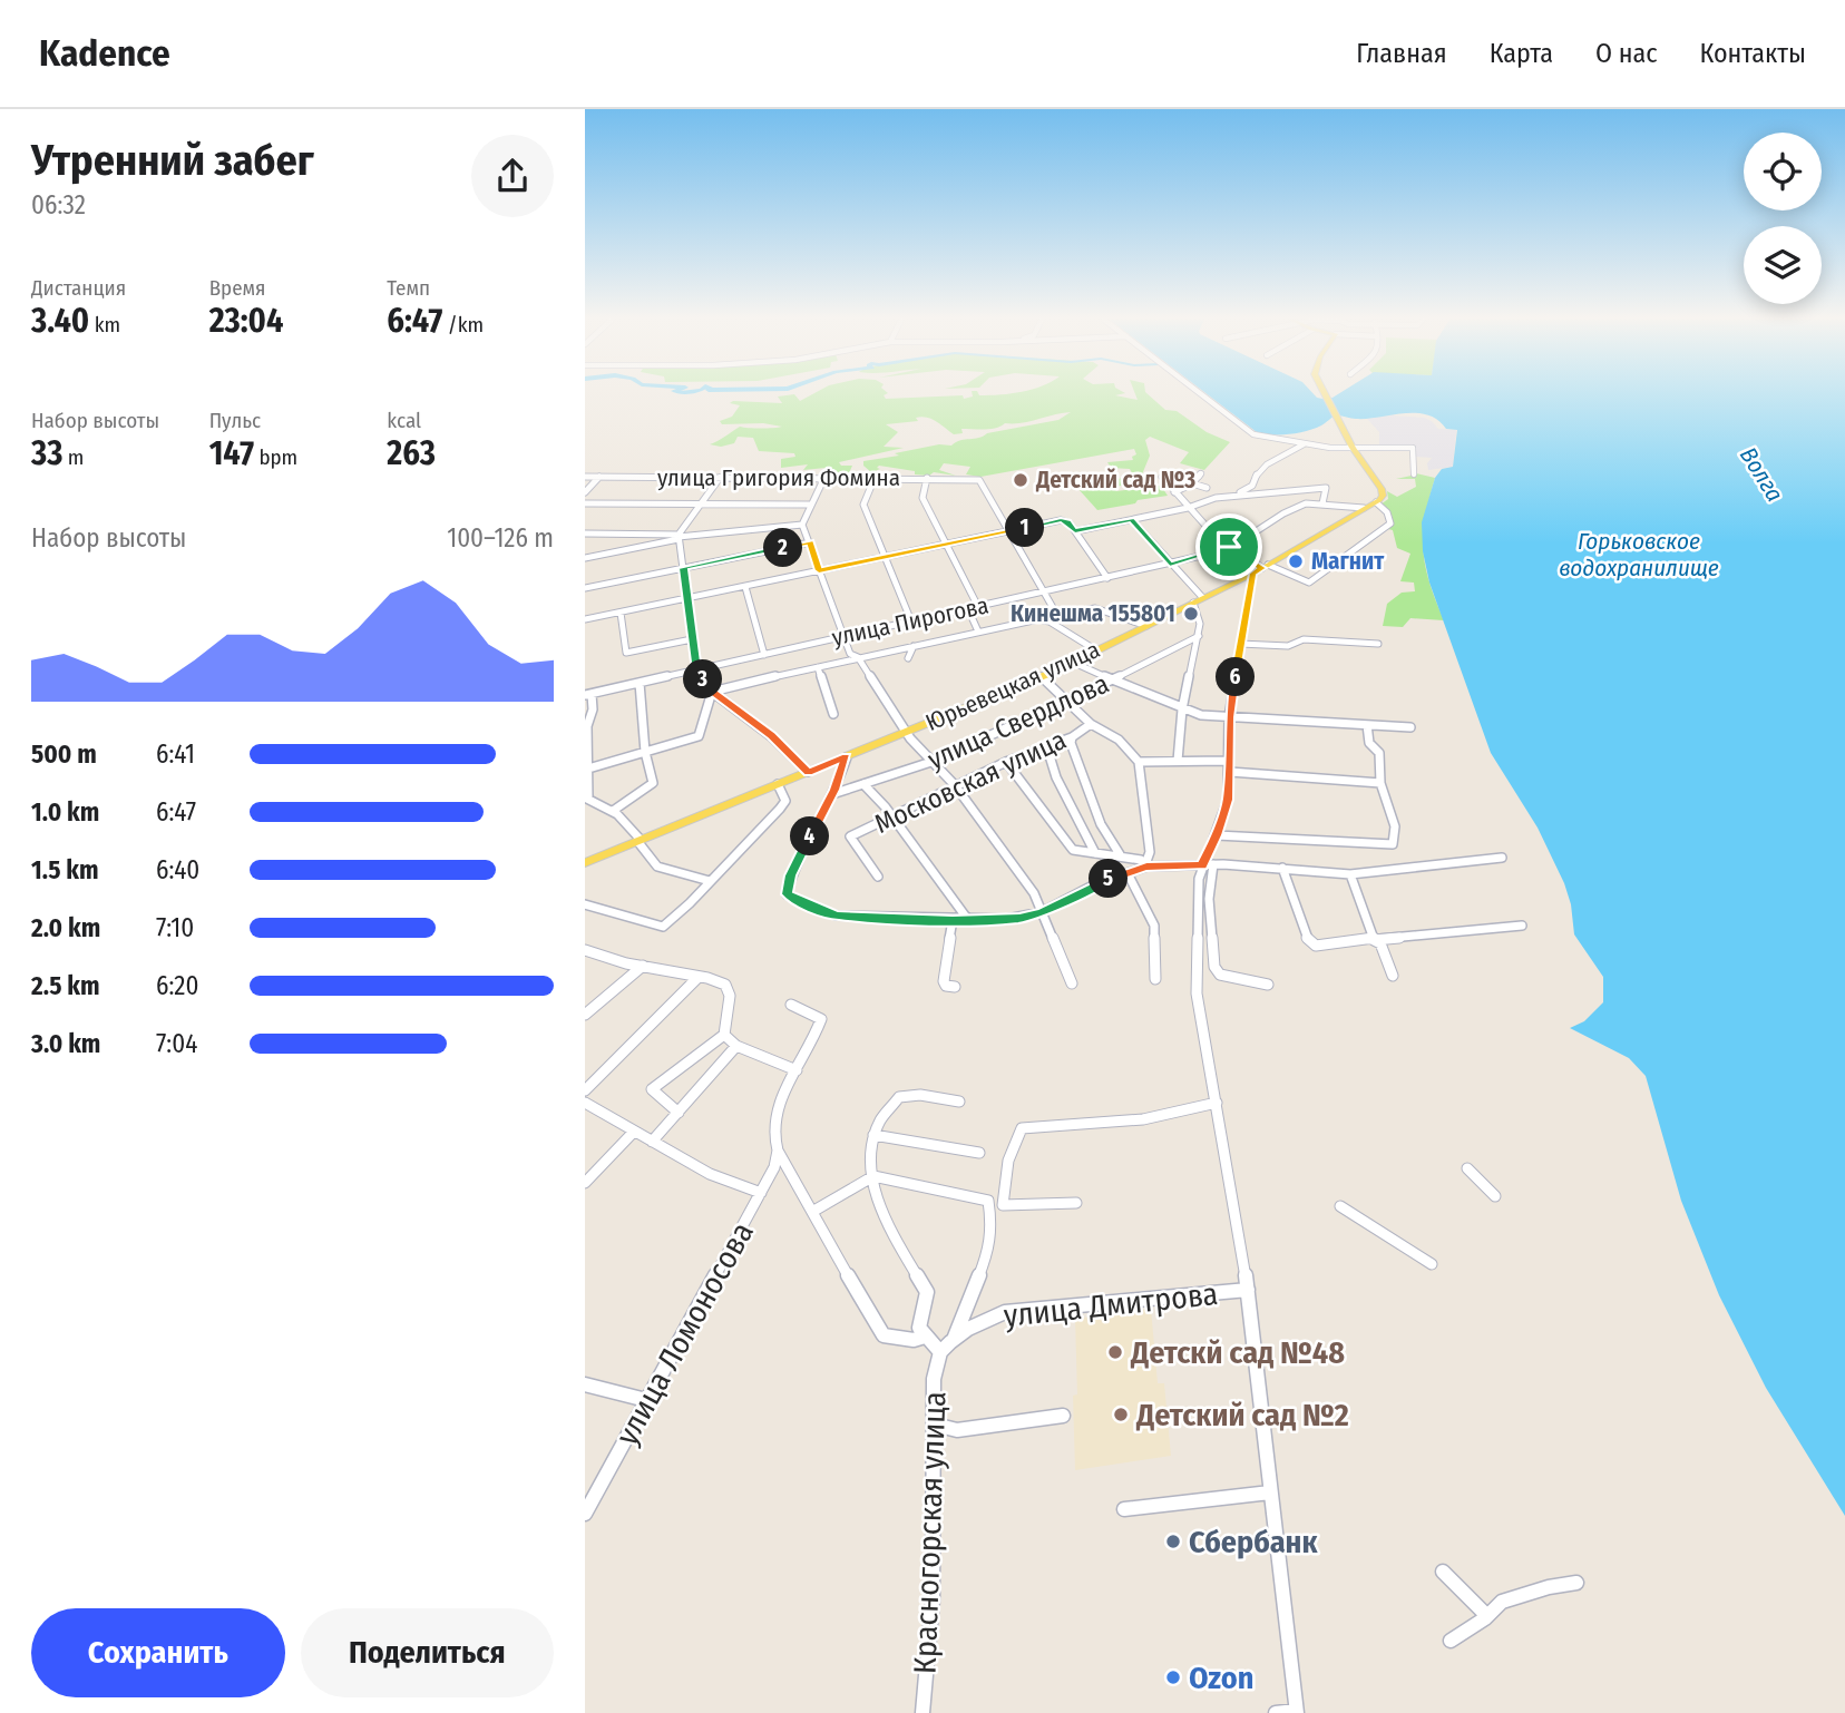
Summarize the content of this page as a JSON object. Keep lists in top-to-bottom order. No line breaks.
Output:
{"streets":{"main road":["Юрьевецкая улица"],"street":["улица Григория Фомина","улица Пирогова","улица Свердлова","Московская улица","улица Дмитрова","улица Ломоносова","Красногорская улица"]},"crossings":[["улица Пирогова","Юрьевецкая улица"],["улица Дмитрова","Красногорская улица"]],"water":["Волга","Горьковское водохранилище"],"places":["Детский сад №3","Магнит","Кинешма 155801","Детскй сад №48","Детский сад №2","Сбербанк","Ozon"],"page":{"header":"Kadence","nav":["Главная","Карта","О нас","Контакты"],"heading":["Утренний забег","06:32"],"stats":[["Дистанция","3.40 km"],["Время","23:04"],["Темп","6:47 /km"],["Набор высоты","33 m"],["Пульс","147 bpm"],["kcal","263"]],"chart":["Набор высоты","100–126 m"],"pins":["1","2","6","3","4","5"],"list":[{"name":"500 m","note":"6:41"},{"name":"1.0 km","note":"6:47"},{"name":"1.5 km","note":"6:40"},{"name":"2.0 km","note":"7:10"},{"name":"2.5 km","note":"6:20"},{"name":"3.0 km","note":"7:04"}],"buttons":["Сохранить","Поделиться"]}}
